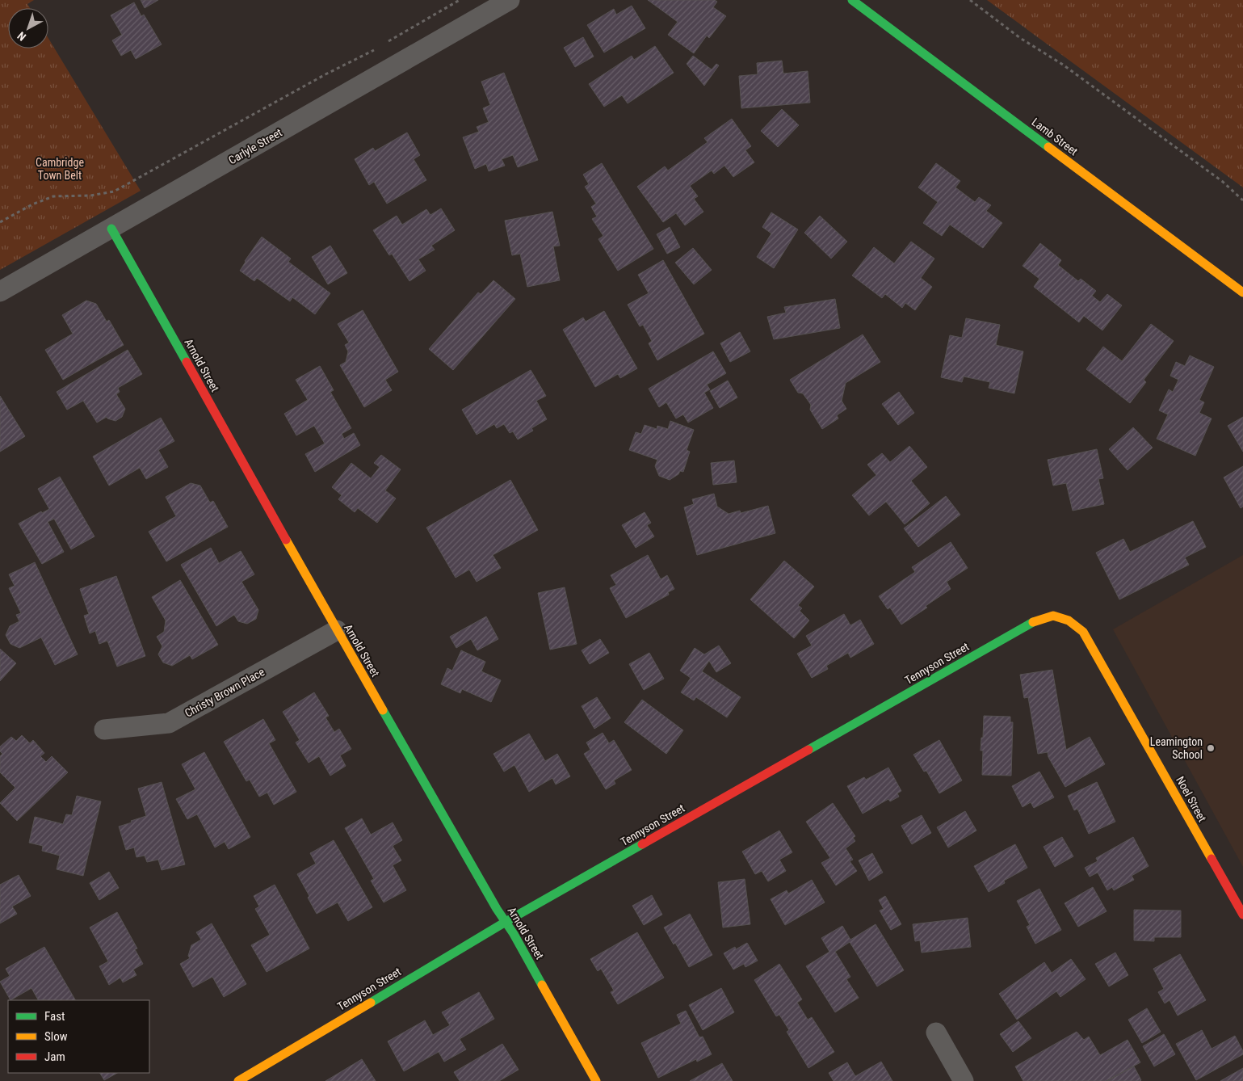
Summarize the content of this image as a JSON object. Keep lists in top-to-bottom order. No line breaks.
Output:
{"streets":{"street":["Lamb Street","Carlyle Street","Arnold Street","Tennyson Street","Christy Brown Place","Noel Street"]},"crossings":[["Carlyle Street","Arnold Street"],["Arnold Street","Tennyson Street"],["Arnold Street","Christy Brown Place"],["Tennyson Street","Noel Street"]],"parks":["Cambridge Town Belt"],"places":["Leamington School"],"legend":["Fast","Slow","Jam"],"north":"bottom left"}
